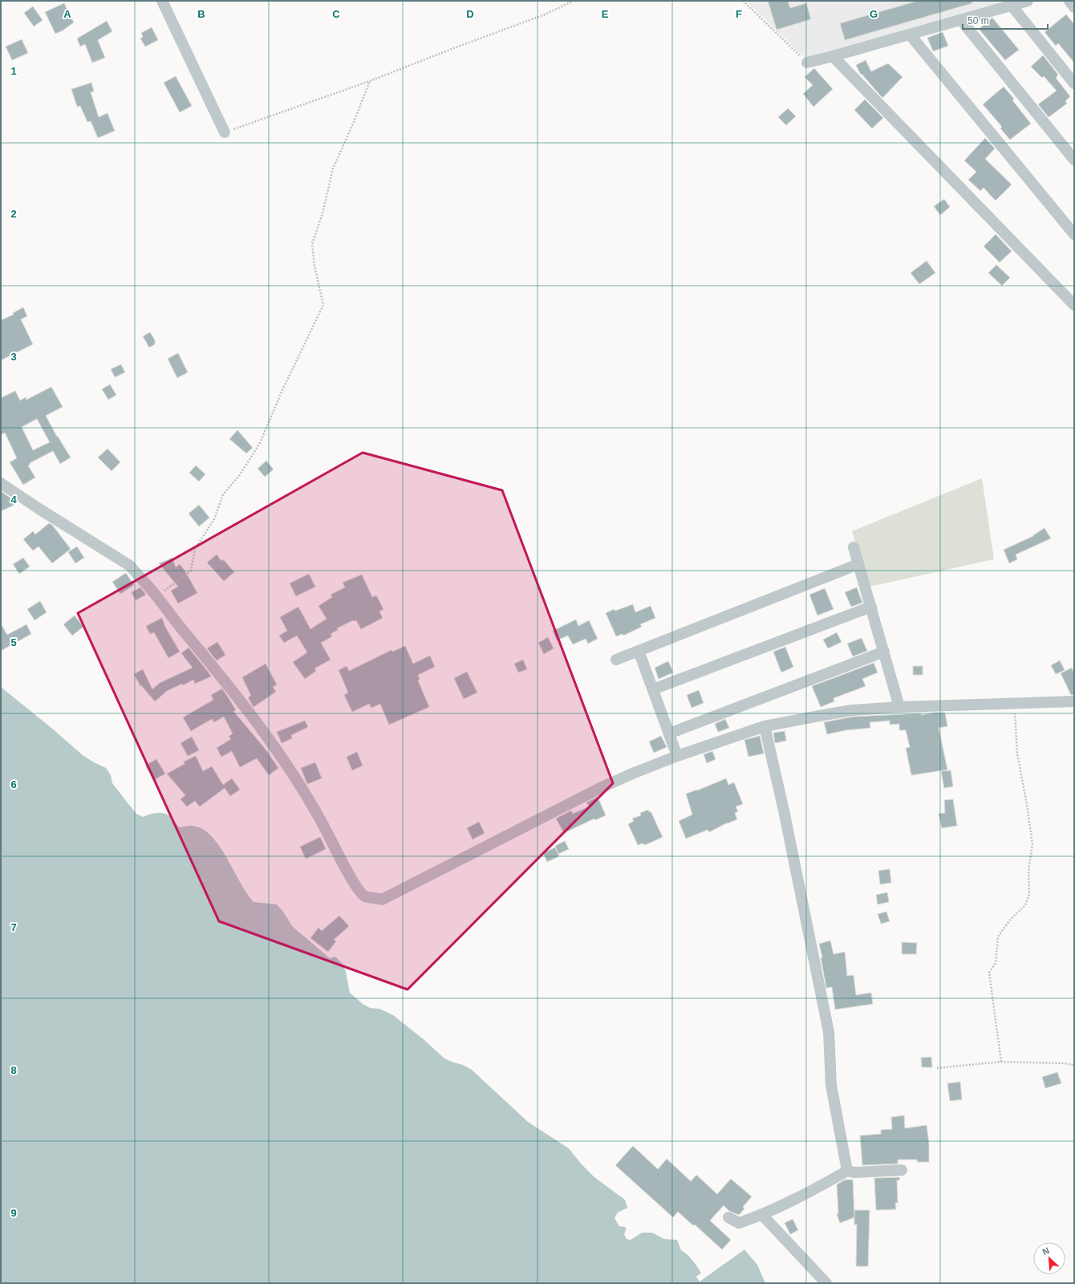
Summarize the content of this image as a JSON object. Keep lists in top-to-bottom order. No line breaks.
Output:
{"scale_bar":"50 m","north":"top left","grid":{"columns":["A","B","C","D","E","F","G"],"rows":["1","2","3","4","5","6","7","8","9"]}}
